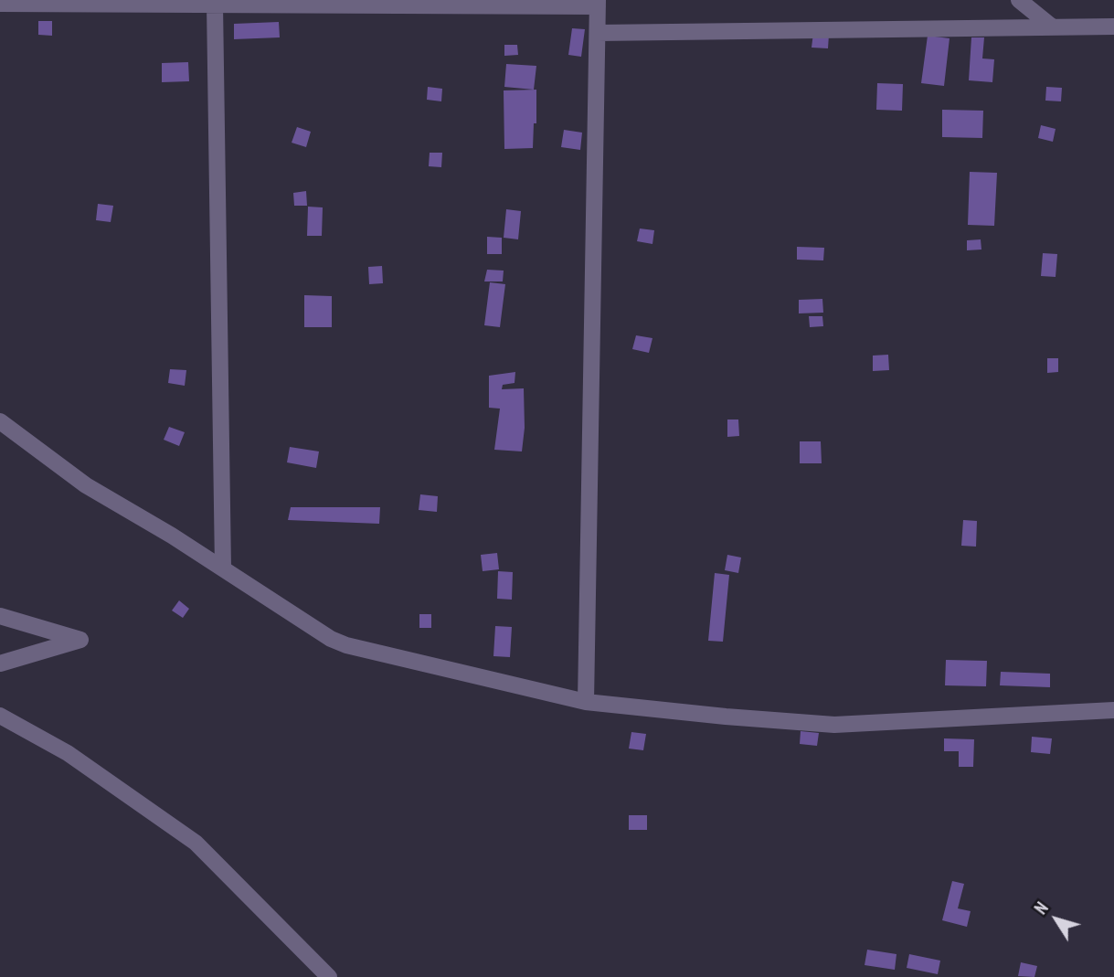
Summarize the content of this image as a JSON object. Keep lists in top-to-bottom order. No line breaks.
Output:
{"north":"top left"}
